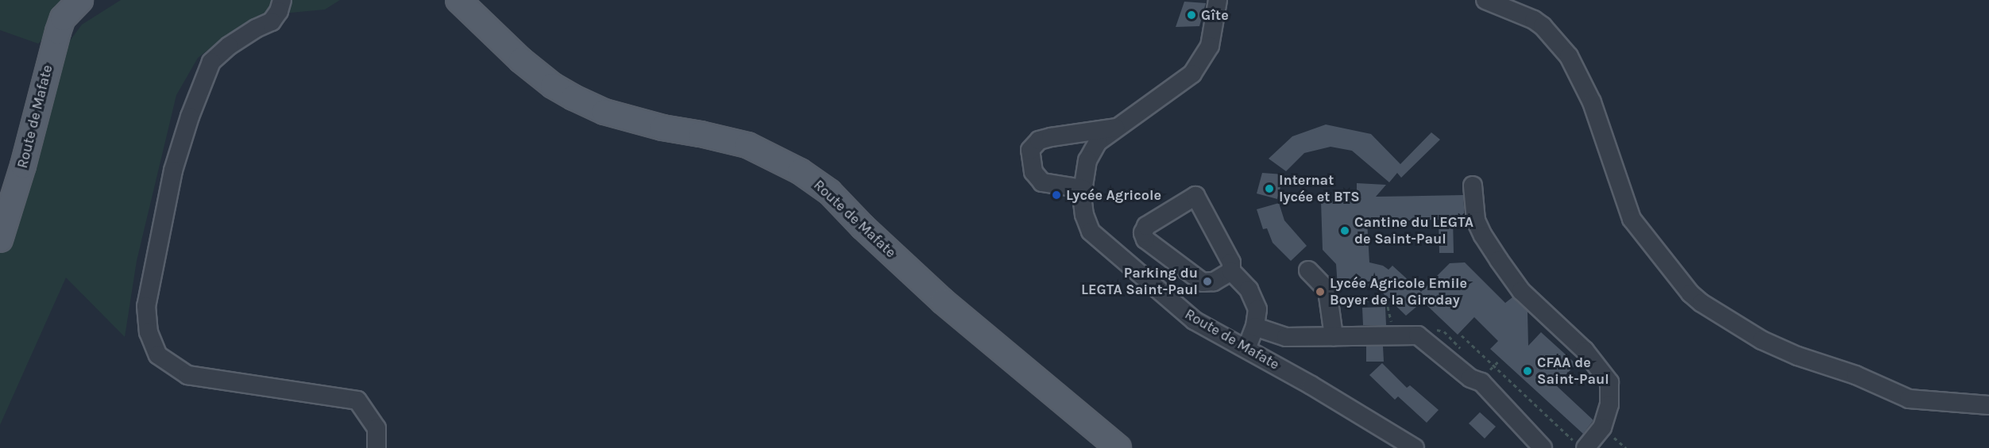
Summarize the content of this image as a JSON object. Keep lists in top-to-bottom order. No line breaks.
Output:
{"streets":{"main road":["Route de Mafate"]},"places":["Gîte","Internat lycée et BTS","Lycée Agricole","Cantine du LEGTA de Saint-Paul","Parking du LEGTA Saint-Paul","Lycée Agricole Emile Boyer de la Giroday","CFAA de Saint-Paul"]}
